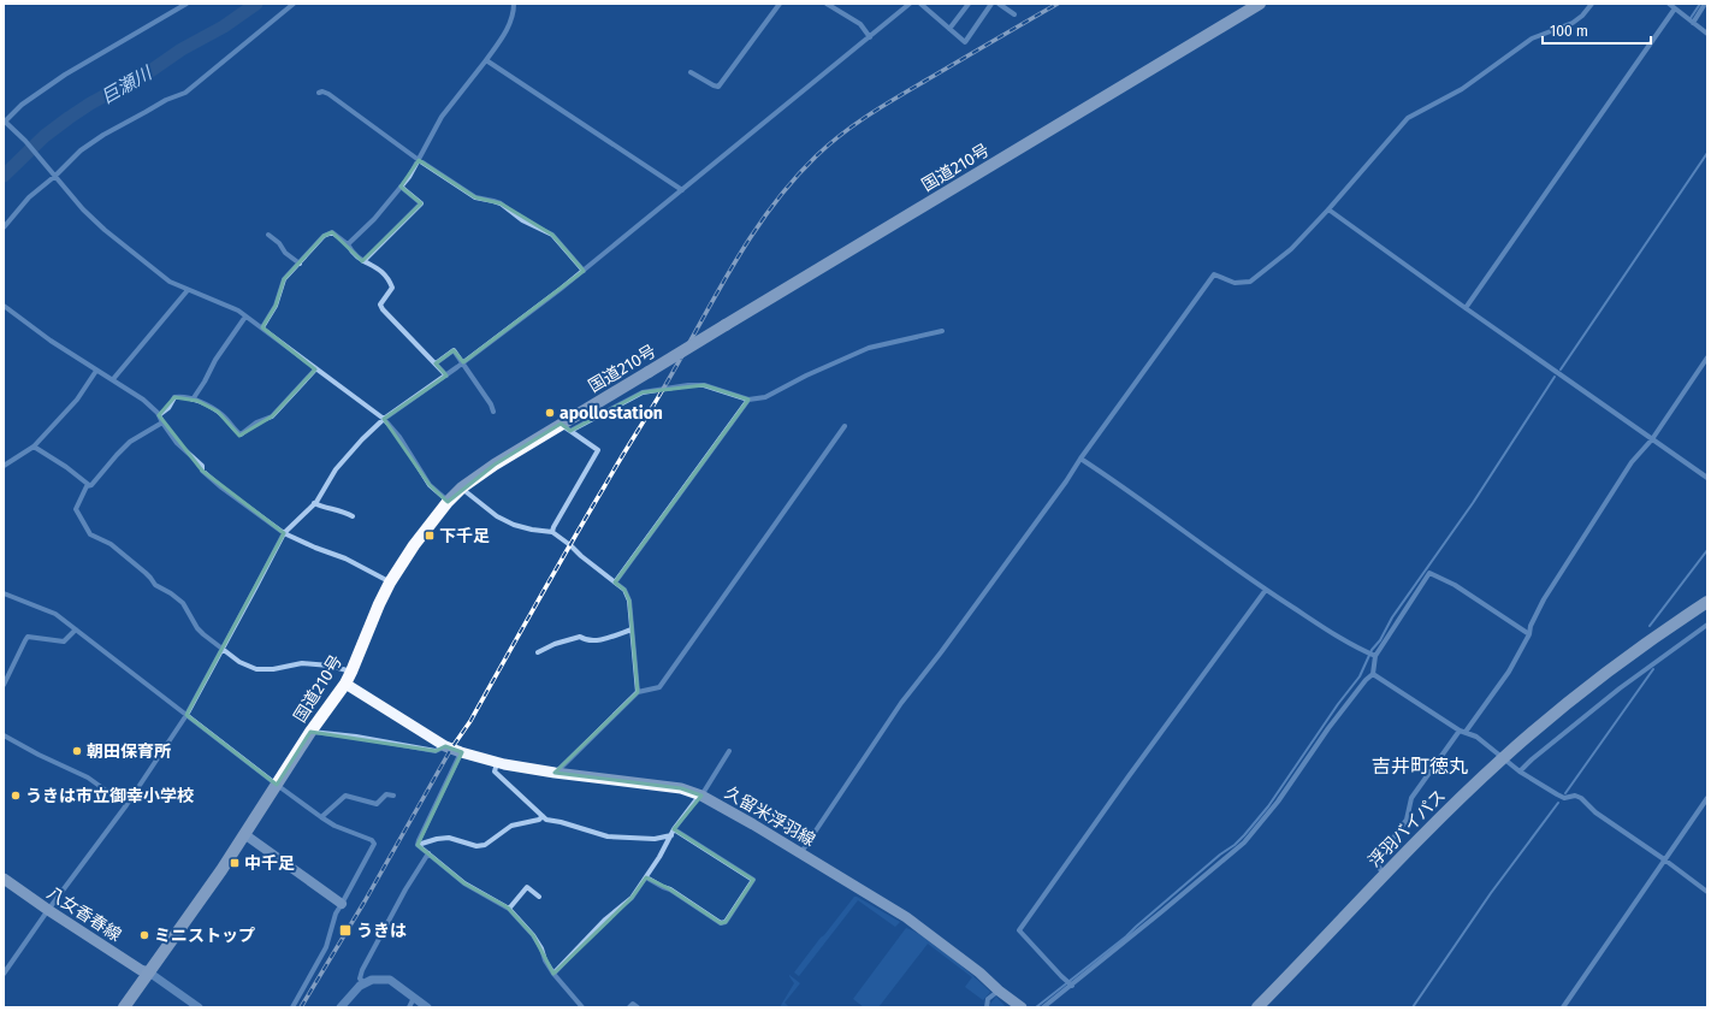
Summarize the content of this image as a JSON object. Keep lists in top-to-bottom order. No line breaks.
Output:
{"streets":{"highway":["国道210号","浮羽バイパス"],"main road":["久留米浮羽線","八女香春線"]},"crossings":[["国道210号","久留米浮羽線"],["国道210号","八女香春線"]],"districts":["吉井町徳丸"],"water":["巨瀬川"],"places":{"other":["apollostation","朝田保育所","うきは市立御幸小学校","ミニストップ"],"transit":["下千足","中千足","うきは"]},"scale_bar":"100 m"}
